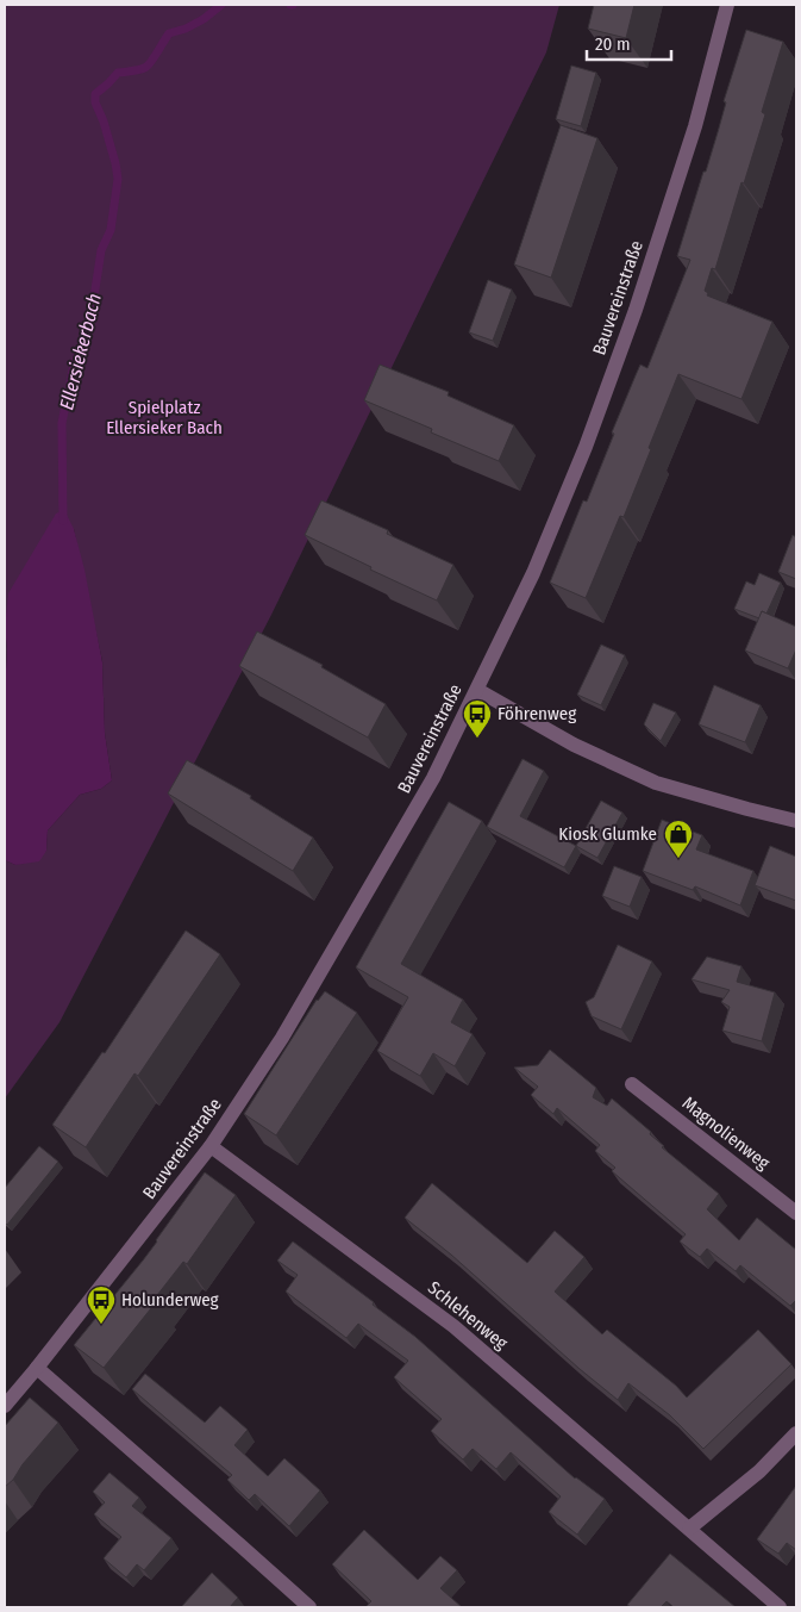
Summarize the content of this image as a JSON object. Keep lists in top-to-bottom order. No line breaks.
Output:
{"streets":{"street":["Bauvereinstraße","Magnolienweg","Schlehenweg"]},"crossings":[["Bauvereinstraße","Schlehenweg"]],"water":["Ellersiekerbach"],"parks":["Spielplatz Ellersieker Bach"],"places":{"bus stop":["Föhrenweg","Holunderweg"],"shop":["Kiosk Glumke"]},"scale_bar":"20 m"}
